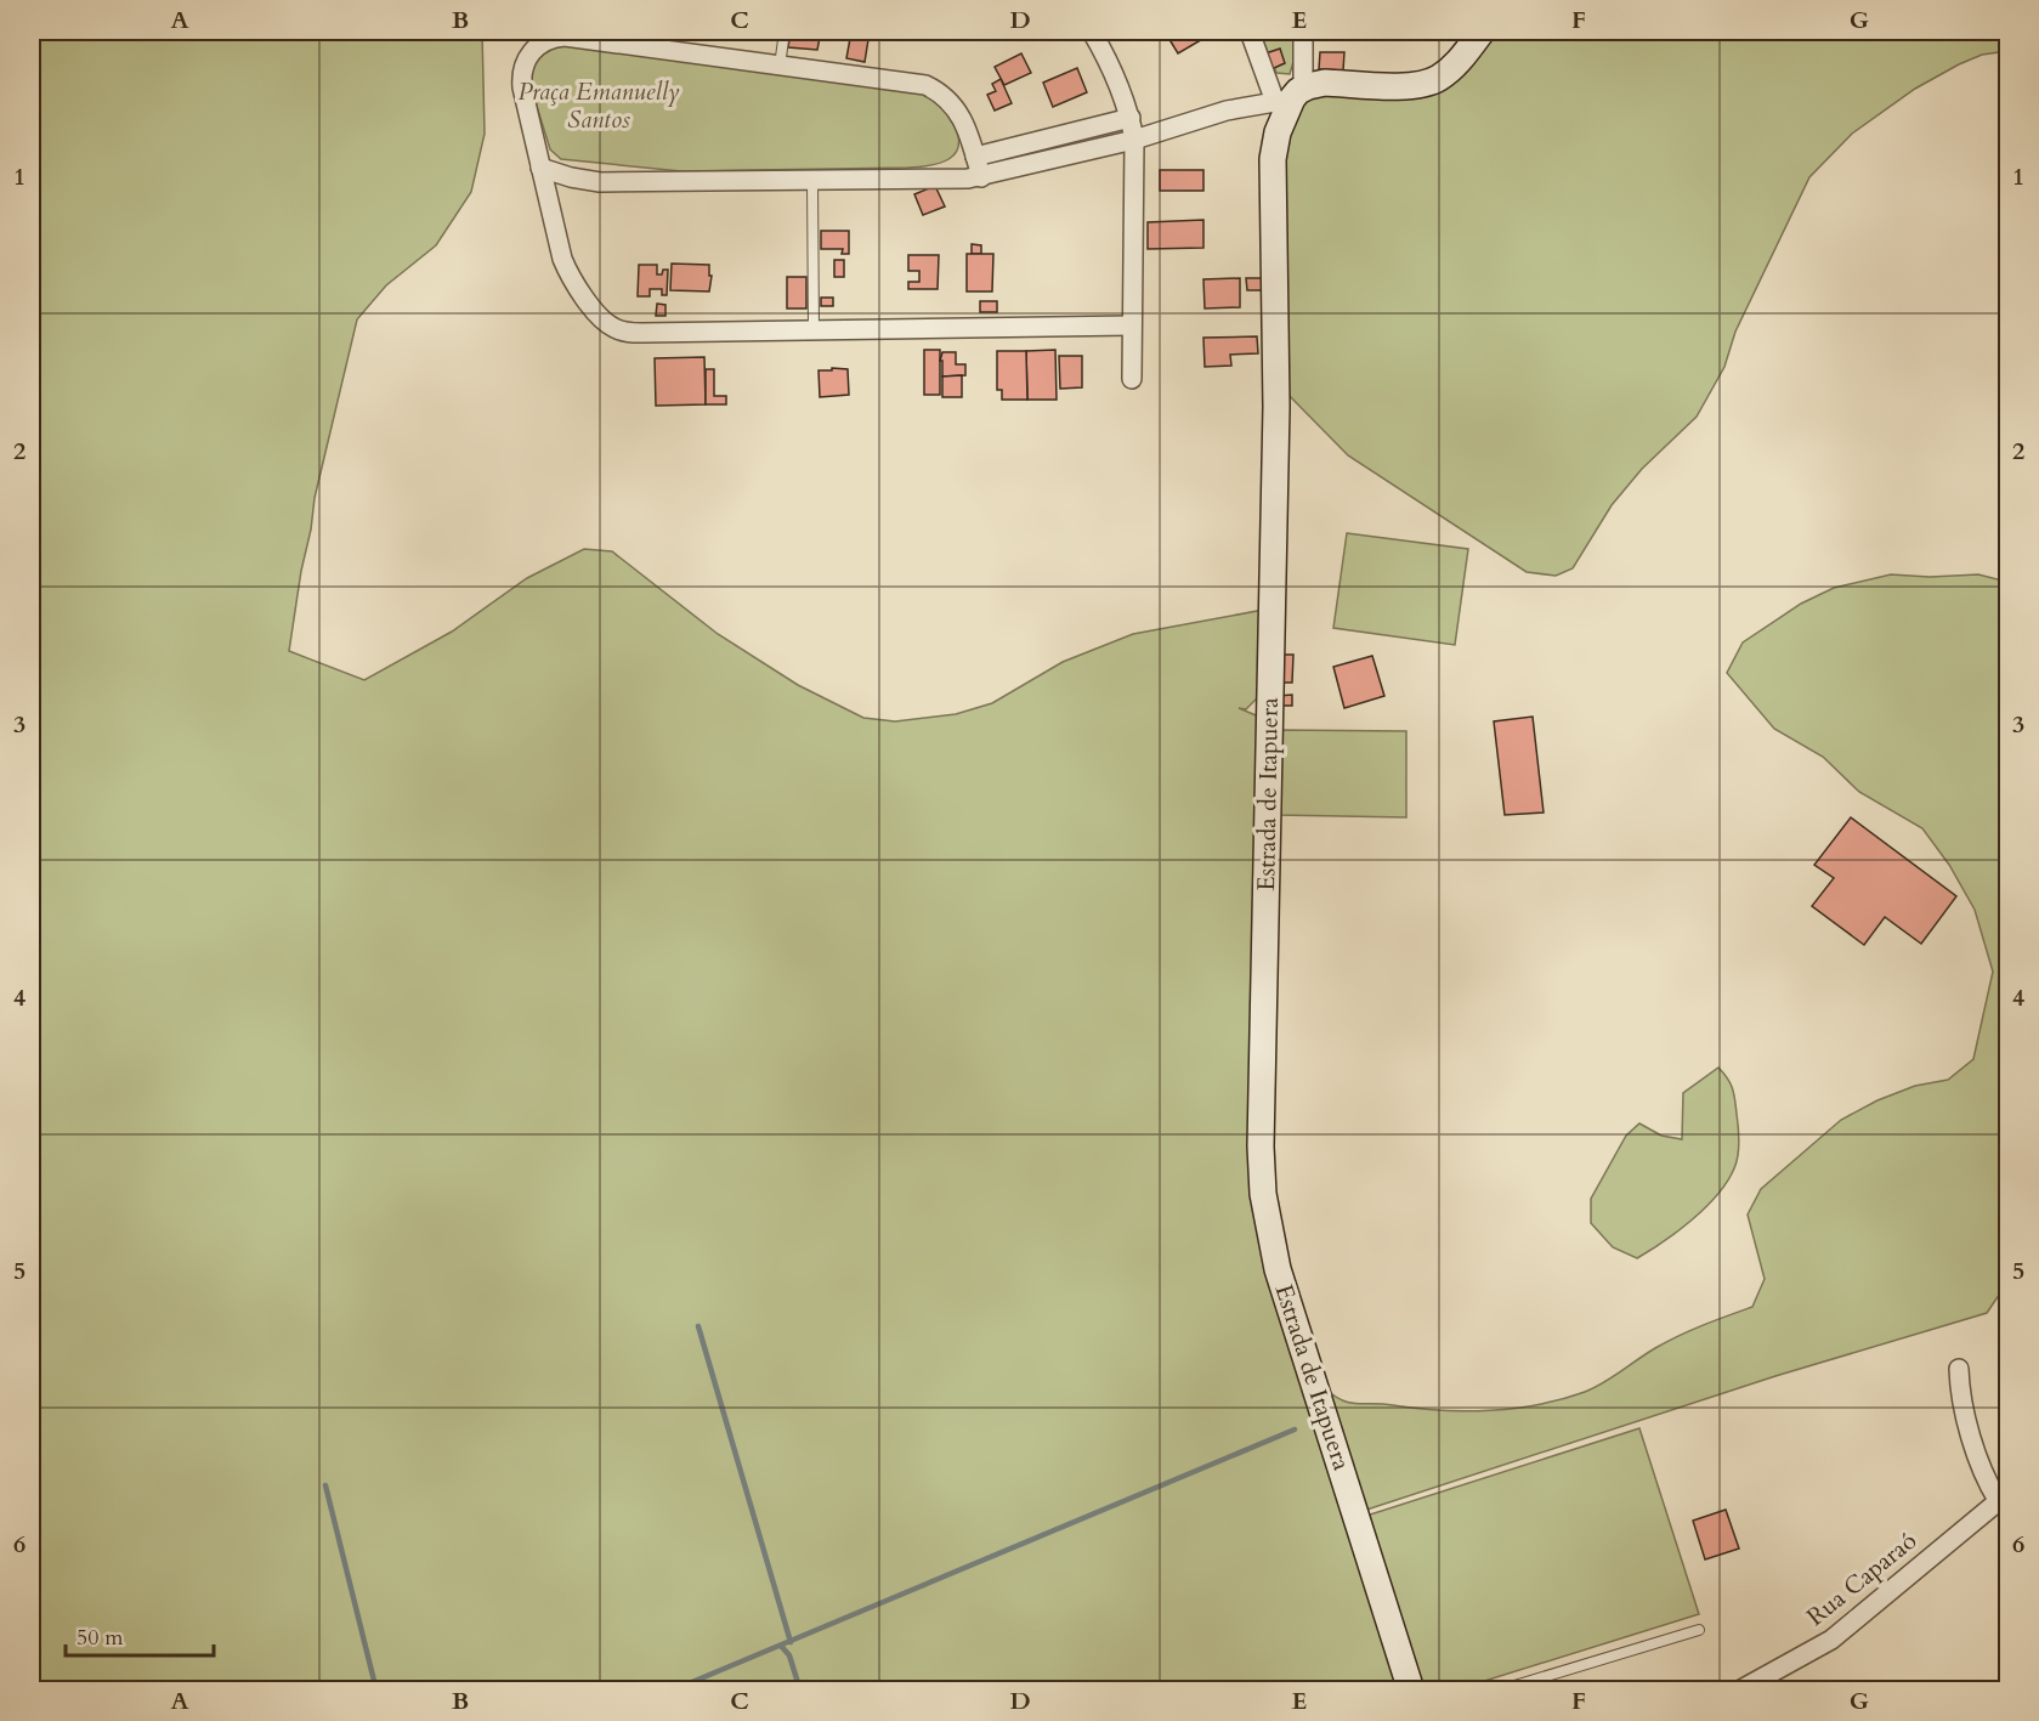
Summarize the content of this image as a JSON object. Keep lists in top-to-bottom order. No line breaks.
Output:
{"streets":{"street":["Estrada de Itapuera","Rua Caparaó"]},"parks":["Praça Emanuelly Santos"],"scale_bar":"50 m","grid":{"columns":["A","B","C","D","E","F","G"],"rows":["1","2","3","4","5","6"]}}
